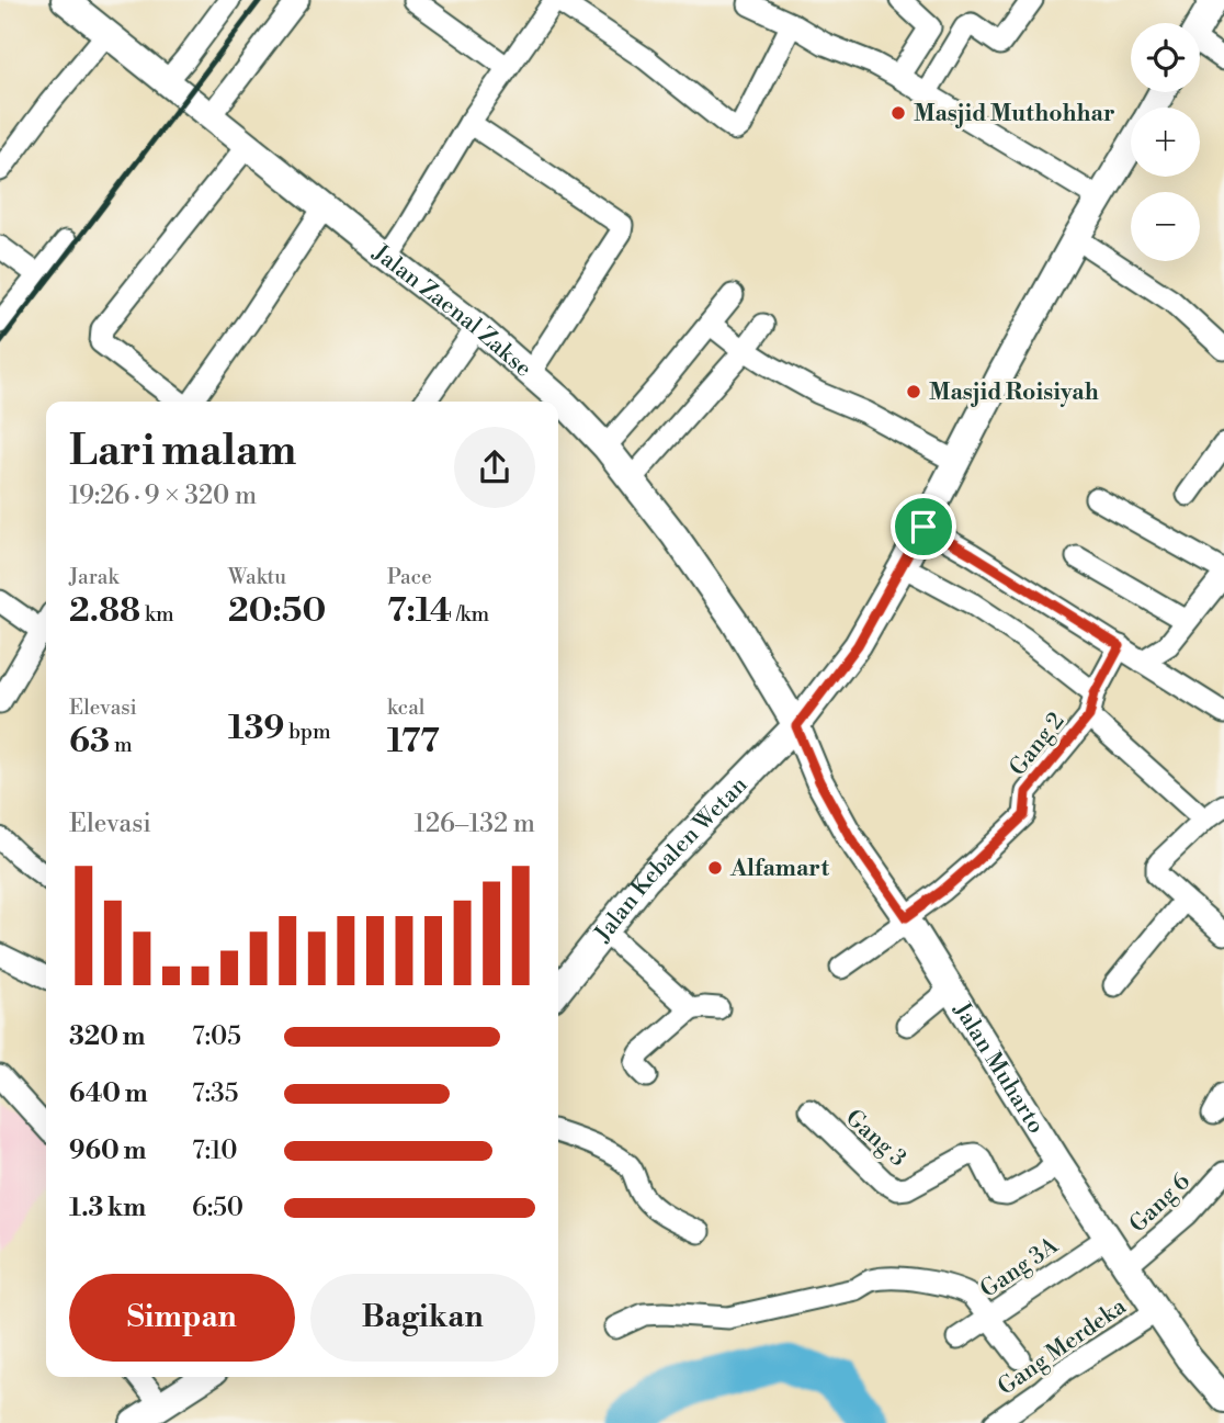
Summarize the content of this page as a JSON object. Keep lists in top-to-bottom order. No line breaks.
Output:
{"streets":{"main road":["Jalan Zaenal Zakse","Jalan Kebalen Wetan","Jalan Muharto"],"street":["Gang 2","Gang 3","Gang 6","Gang 3A","Gang Merdeka"]},"crossings":[["Jalan Zaenal Zakse","Jalan Kebalen Wetan"],["Jalan Zaenal Zakse","Jalan Muharto"],["Gang 2","Jalan Muharto"],["Jalan Kebalen Wetan","Jalan Muharto"],["Jalan Muharto","Gang 3"],["Jalan Muharto","Gang 6"],["Jalan Muharto","Gang 3A"],["Jalan Muharto","Gang Merdeka"]],"places":["Masjid Muthohhar","Masjid Roisiyah","Alfamart"],"page":{"map_buttons":["+","−"],"heading":["Lari malam","19:26 · 9 × 320 m"],"stats":[["Jarak","2.88 km"],["Waktu","20:50"],["Pace","7:14 /km"],["Elevasi","63 m"],["139 bpm"],["kcal","177"]],"chart":["Elevasi","126–132 m"],"list":[{"name":"320 m","note":"7:05"},{"name":"640 m","note":"7:35"},{"name":"960 m","note":"7:10"},{"name":"1.3 km","note":"6:50"}],"buttons":["Simpan","Bagikan"]}}
